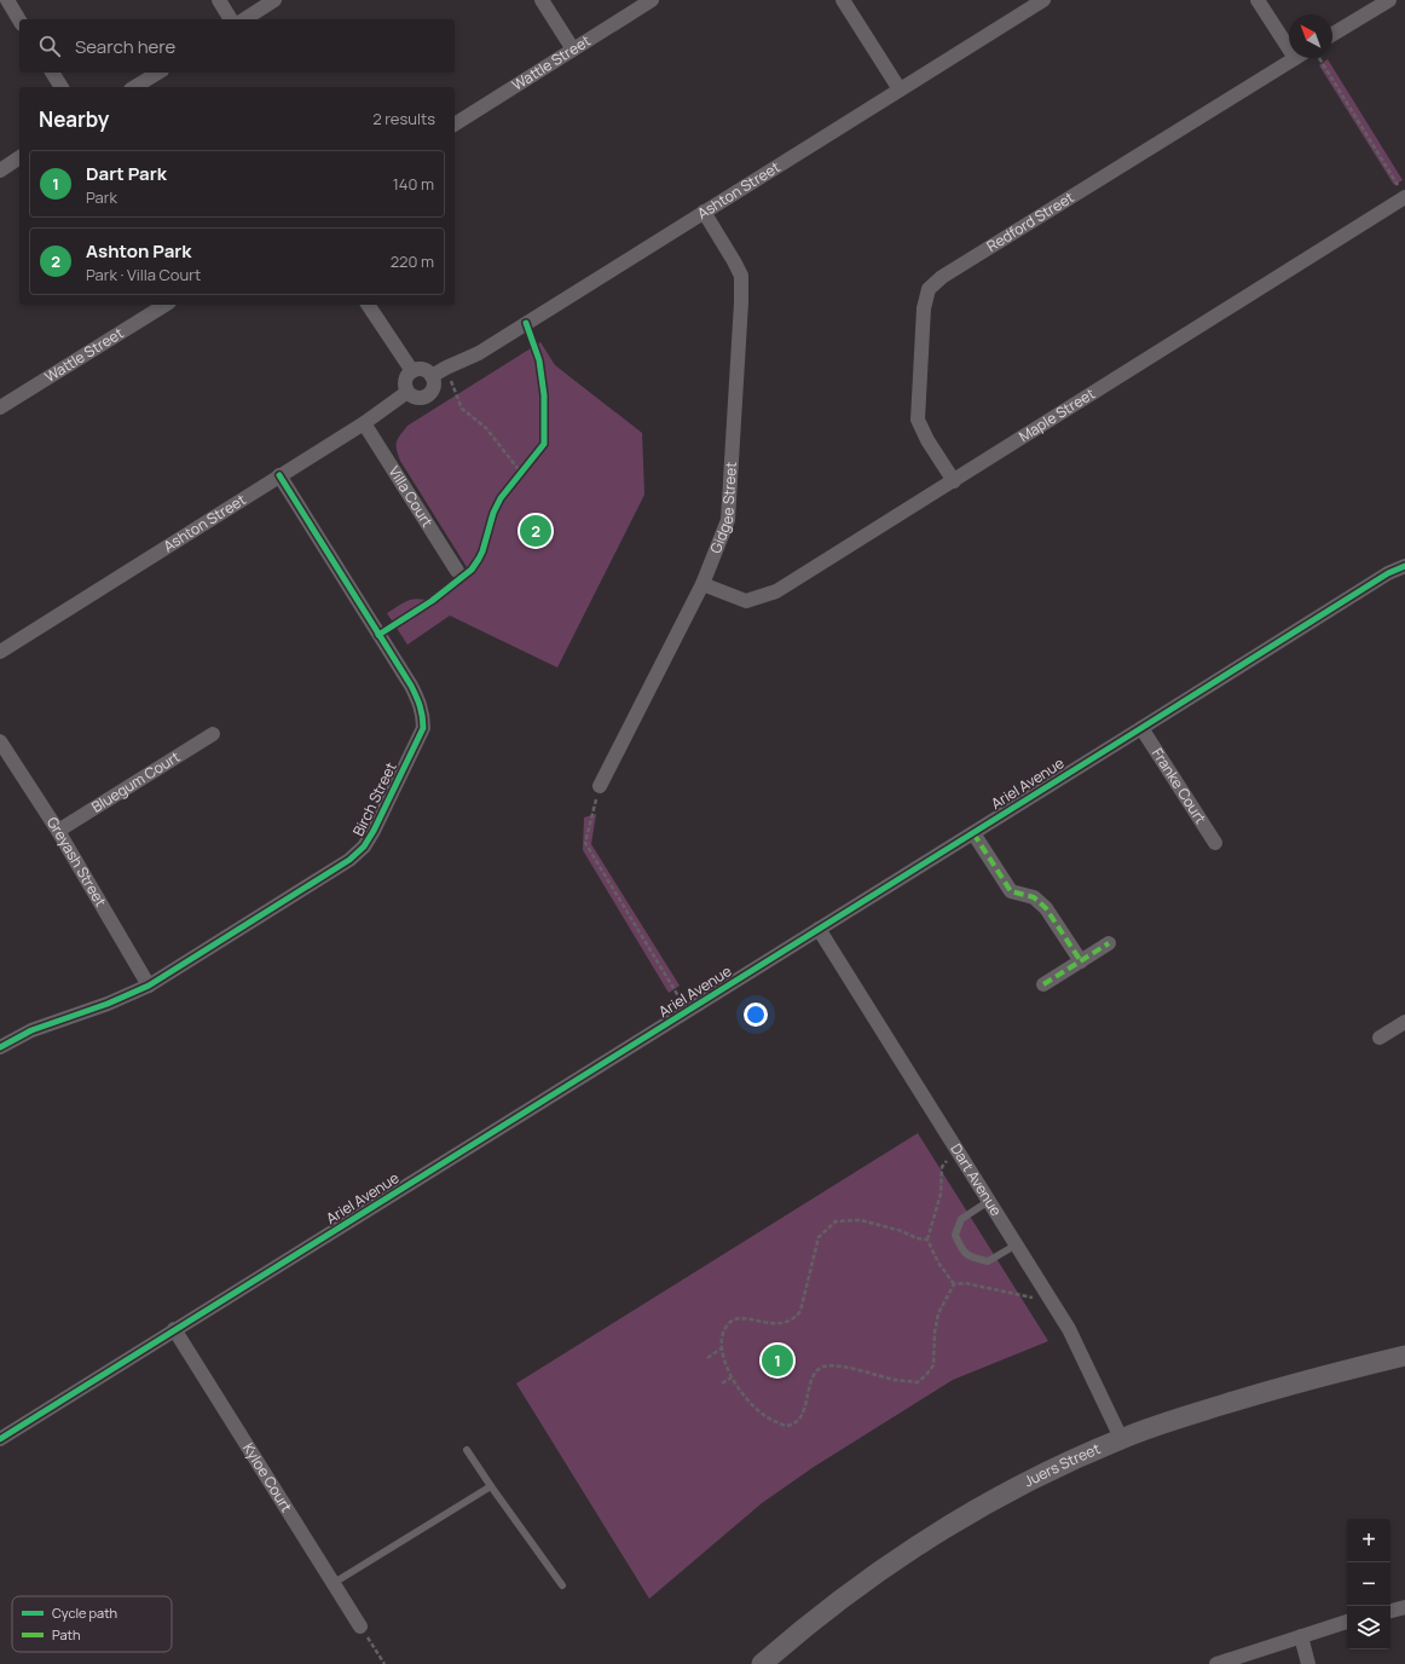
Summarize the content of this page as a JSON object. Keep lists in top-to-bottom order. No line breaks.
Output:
{"streets":{"street":["Wattle Street","Ashton Street","Redford Street","Maple Street","Villa Court","Gidgee Street","Bluegum Court","Ariel Avenue","Franke Court","Birch Street","Greyash Street","Dart Avenue","Juers Street","Kyloe Court"]},"crossings":[["Ashton Street","Villa Court"],["Ashton Street","Gidgee Street"],["Ashton Street","Birch Street"],["Redford Street","Maple Street"],["Maple Street","Gidgee Street"],["Bluegum Court","Greyash Street"],["Ariel Avenue","Franke Court"],["Ariel Avenue","Dart Avenue"],["Ariel Avenue","Kyloe Court"],["Birch Street","Greyash Street"],["Dart Avenue","Juers Street"]],"legend":["Cycle path","Path"],"north":"top left","page":{"search":"Search here","heading":["Nearby","2 results"],"list":[{"mark":"1","name":"Dart Park","note":"Park","value":"140 m"},{"mark":"2","name":"Ashton Park","note":"Park · Villa Court","value":"220 m"}],"pins":["2","1"],"map_buttons":["+","−"]}}
